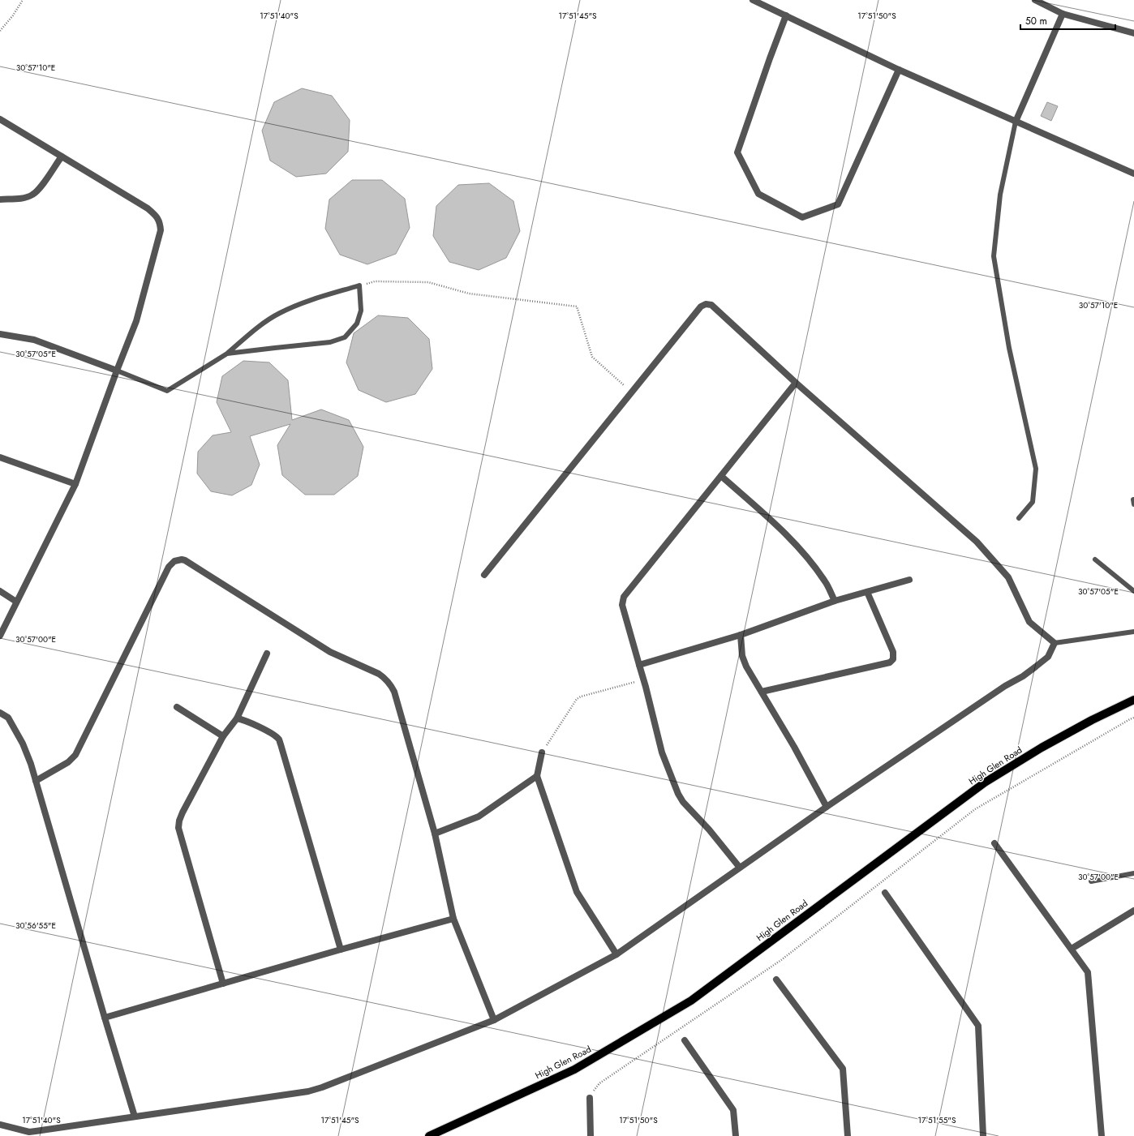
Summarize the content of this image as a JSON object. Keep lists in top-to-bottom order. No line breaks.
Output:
{"streets":{"main road":["High Glen Road"]},"scale_bar":"50 m","coordinates":["17°51'40\"S","17°51'45\"S","17°51'50\"S","30°57'10\"E","30°57'05\"E","30°57'00\"E","30°56'55\"E","17°51'55\"S"]}
